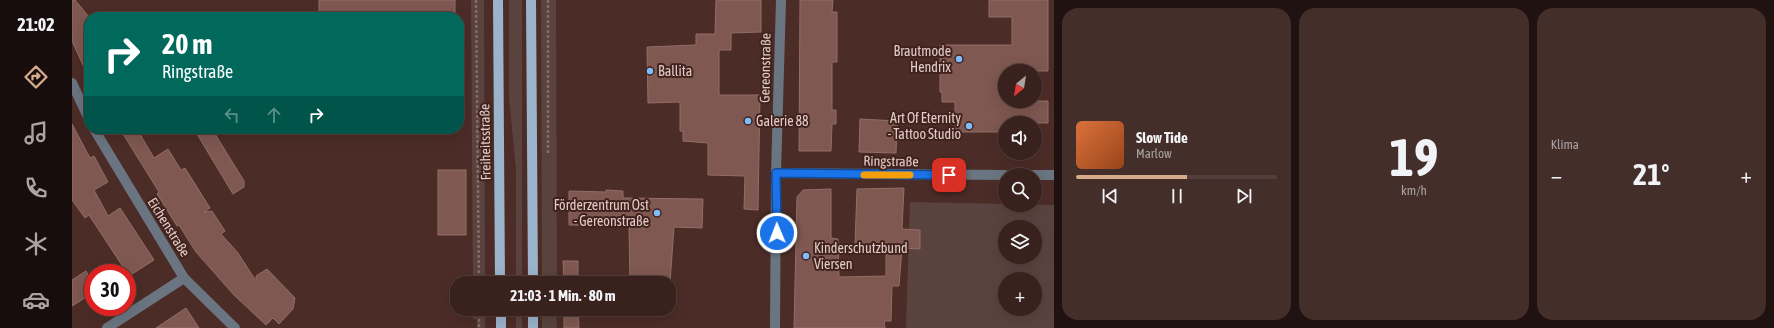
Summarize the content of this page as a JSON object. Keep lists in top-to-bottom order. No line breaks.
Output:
{"streets":{"main road":["Freiheitsstraße"],"street":["Gereonstraße","Ringstraße","Eichenstraße"]},"crossings":[["Gereonstraße","Ringstraße"]],"places":["Brautmode Hendrix","Ballita","Galerie 88","Art Of Eternity - Tattoo Studio","Förderzentrum Ost - Gereonstraße","Kinderschutzbund Viersen"],"north":"bottom left","page":{"tabs":"21:02","tile":[["19","km/h"],"Klima"],"turn":["20 m","Ringstraße"],"map_buttons":"+","song":["Slow Tide","Marlow"],"heat":["−","21°","+"],"limit":"30","trip":"21:03 · 1 Min. · 80 m"}}
